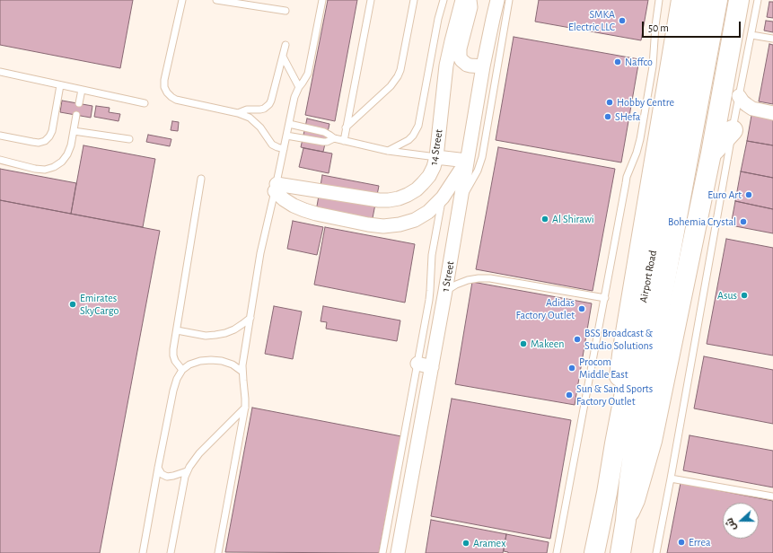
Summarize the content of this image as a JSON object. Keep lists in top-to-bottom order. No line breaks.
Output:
{"streets":{"main road":["Airport Road"],"street":["14 Street","1 Street"]},"places":["SMKA Electric LLC","Naffco","Hobby Centre","SHefa","Euro Art","Al Shirawi","Bohemia Crystal","Asus","Emirates SkyCargo","Adidas Factory Outlet","BSS Broadcast & Studio Solutions","Makeen","Procom Middle East","Sun & Sand Sports Factory Outlet","Errea","Aramex"],"scale_bar":"50 m","north":"left"}
